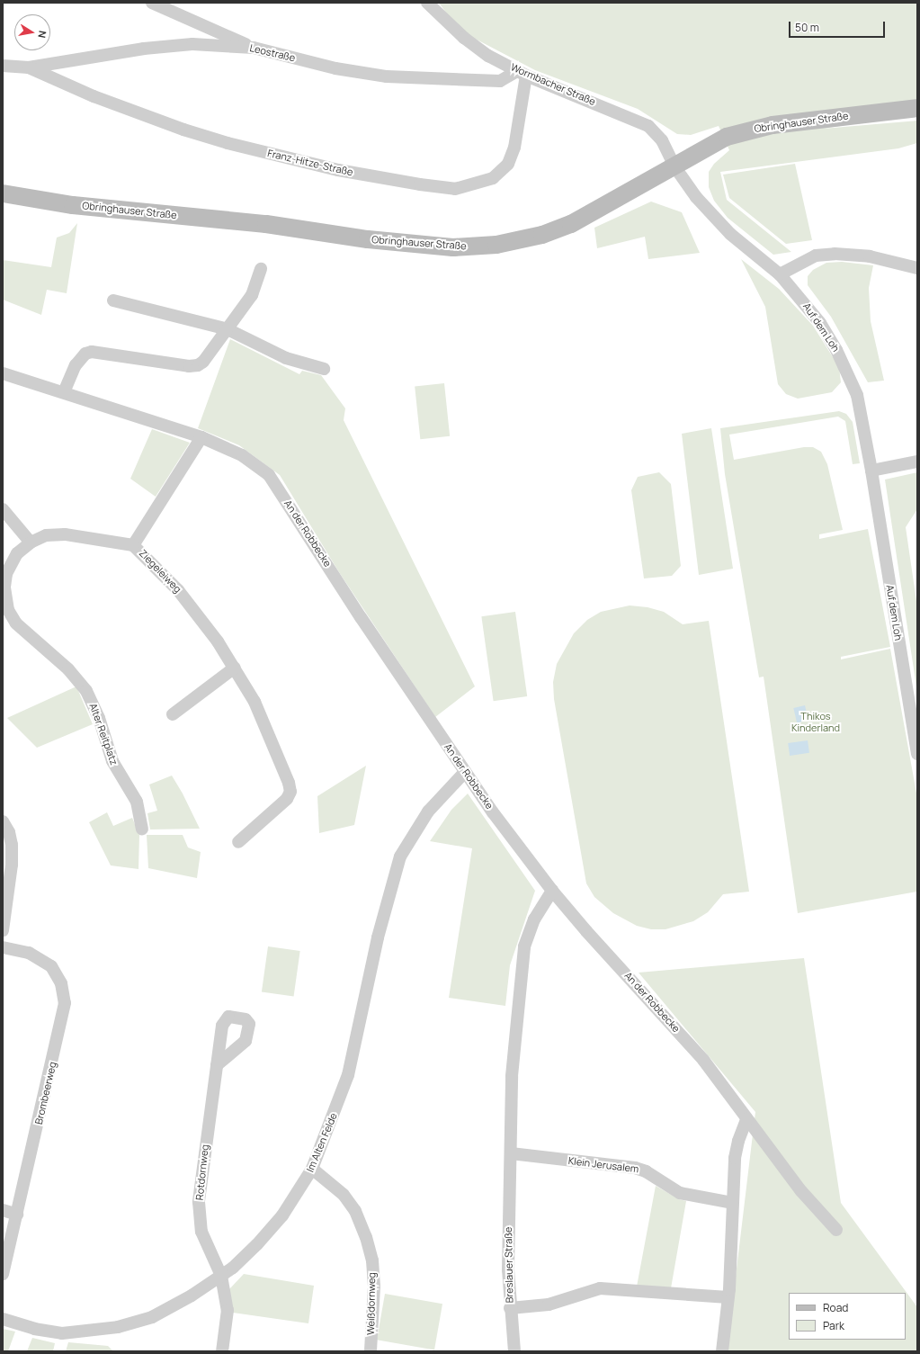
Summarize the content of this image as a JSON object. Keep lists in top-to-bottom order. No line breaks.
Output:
{"streets":{"street":["Leostraße","Wormbacher Straße","Obringhauser Straße","Franz-Hitze-Straße","Auf dem Loh","An der Robbecke","Ziegeleiweg","Alter Reitplatz","Brombeerweg","Im Alten Felde","Klein Jerusalem","Rotdornweg","Breslauer Straße","Weißdornweg"]},"crossings":[["Leostraße","Wormbacher Straße"],["Leostraße","Franz-Hitze-Straße"],["Wormbacher Straße","Obringhauser Straße"],["Wormbacher Straße","Franz-Hitze-Straße"],["Wormbacher Straße","Auf dem Loh"],["Obringhauser Straße","Auf dem Loh"],["An der Robbecke","Ziegeleiweg"],["An der Robbecke","Im Alten Felde"],["An der Robbecke","Breslauer Straße"],["Ziegeleiweg","Alter Reitplatz"],["Im Alten Felde","Rotdornweg"],["Im Alten Felde","Weißdornweg"],["Klein Jerusalem","Breslauer Straße"]],"parks":["Thikos Kinderland"],"legend":["Road","Park"],"scale_bar":"50 m","north":"right"}
